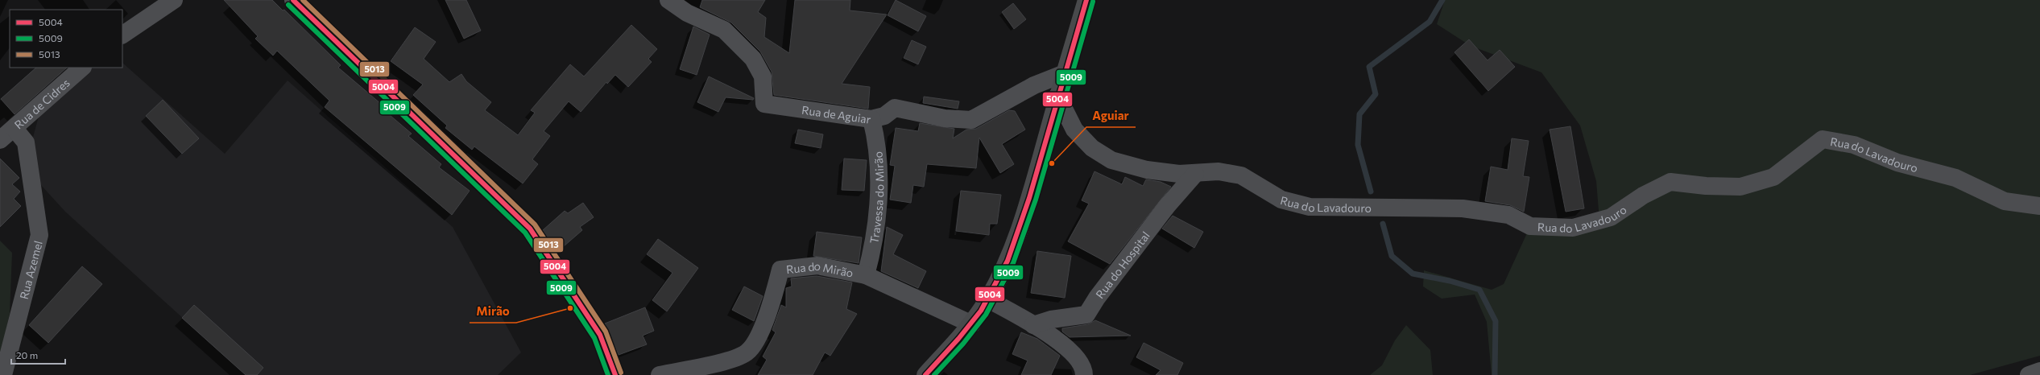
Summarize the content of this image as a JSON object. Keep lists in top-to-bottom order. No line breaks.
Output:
{"streets":{"street":["Rua de Cidres","Rua de Aguiar","Rua do Lavadouro","Travessa do Mirão","Rua do Hospital","Rua Azemel","Rua do Mirão"]},"crossings":[["Rua de Cidres","Rua Azemel"],["Rua de Aguiar","Travessa do Mirão"],["Rua do Lavadouro","Rua do Hospital"],["Travessa do Mirão","Rua do Mirão"]],"places":["Aguiar","Mirão"],"lines":["transit line 5004","transit line 5013","transit line 5009"],"legend":["5004","5009","5013"],"scale_bar":"20 m"}
